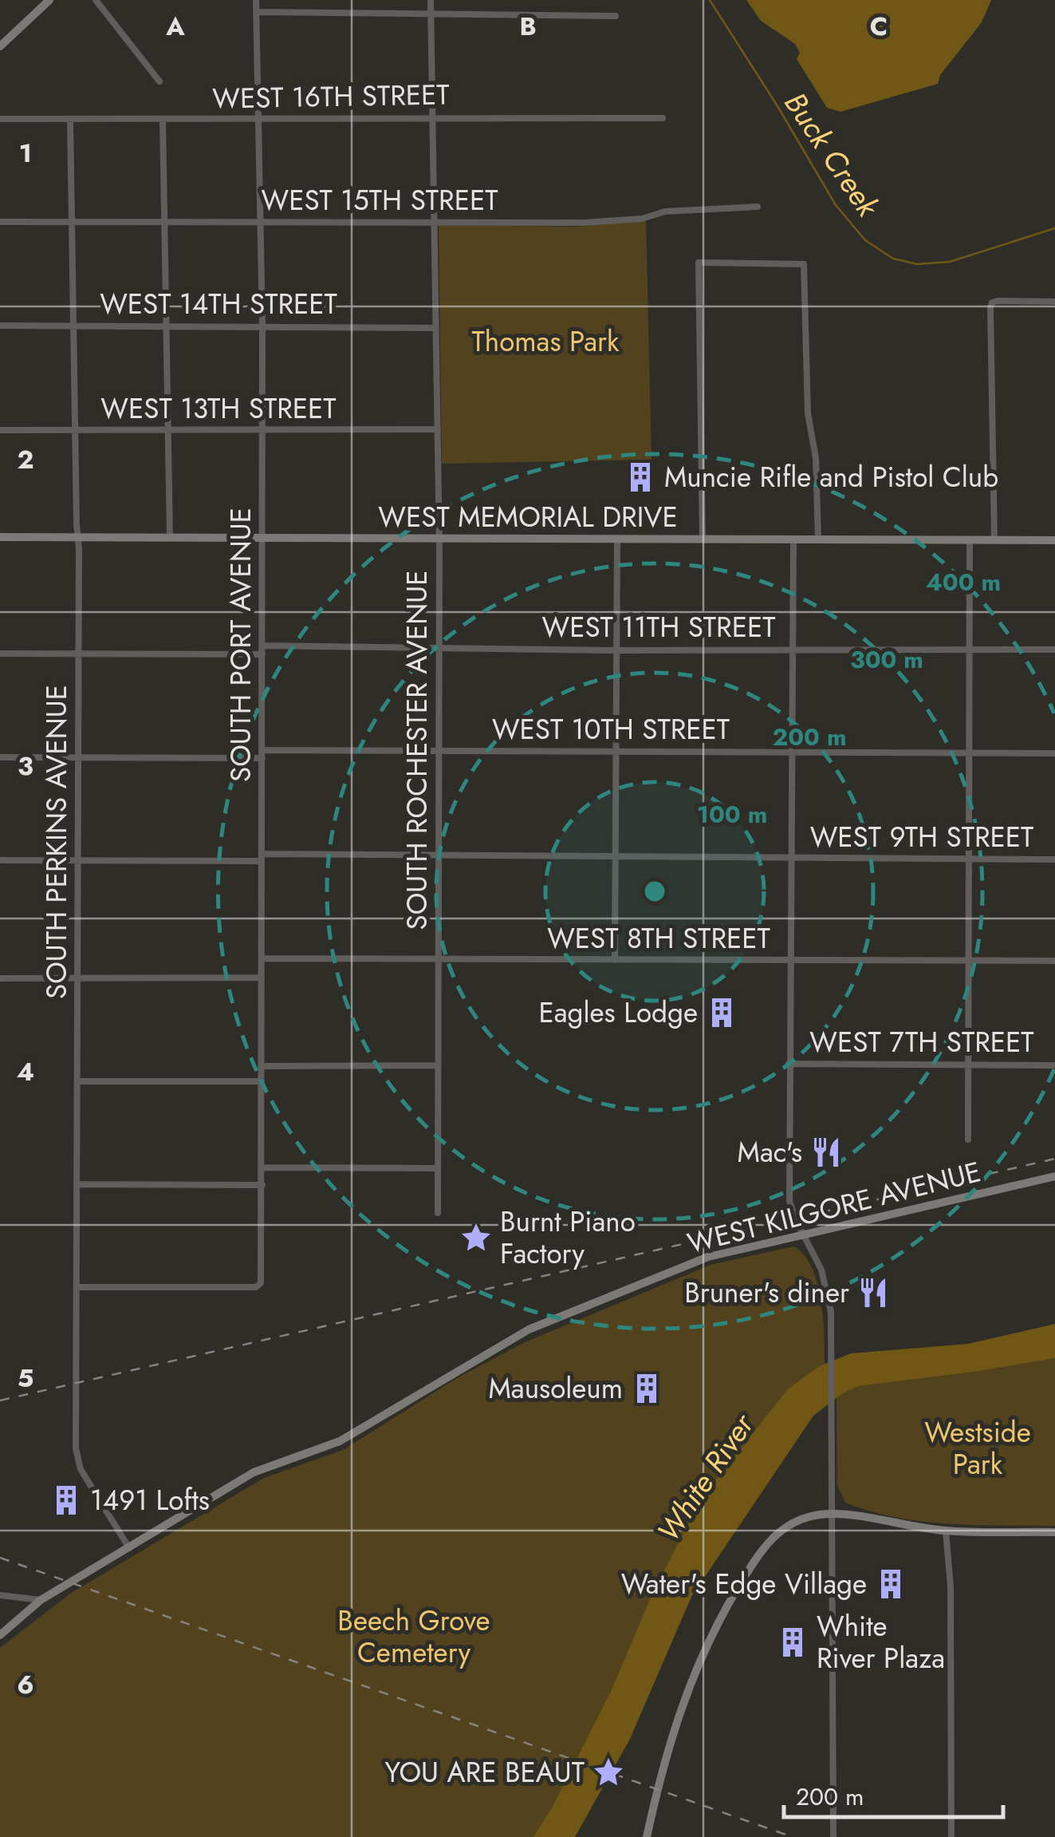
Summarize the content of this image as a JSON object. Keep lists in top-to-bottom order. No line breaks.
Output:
{"streets":{"main road":["WEST MEMORIAL DRIVE","WEST KILGORE AVENUE"],"street":["WEST 16TH STREET","WEST 15TH STREET","WEST 14TH STREET","WEST 13TH STREET","WEST 11TH STREET","SOUTH PORT AVENUE","WEST 10TH STREET","SOUTH ROCHESTER AVENUE","WEST 9TH STREET","SOUTH PERKINS AVENUE","WEST 8TH STREET","WEST 7TH STREET"]},"crossings":[["WEST 16TH STREET","SOUTH PORT AVENUE"],["WEST 16TH STREET","SOUTH ROCHESTER AVENUE"],["WEST 16TH STREET","SOUTH PERKINS AVENUE"],["WEST 15TH STREET","SOUTH PORT AVENUE"],["WEST 15TH STREET","SOUTH ROCHESTER AVENUE"],["WEST 15TH STREET","SOUTH PERKINS AVENUE"],["WEST 14TH STREET","SOUTH PORT AVENUE"],["WEST 14TH STREET","SOUTH ROCHESTER AVENUE"],["WEST 14TH STREET","SOUTH PERKINS AVENUE"],["WEST 13TH STREET","SOUTH PORT AVENUE"],["WEST 13TH STREET","SOUTH ROCHESTER AVENUE"],["WEST 13TH STREET","SOUTH PERKINS AVENUE"],["WEST MEMORIAL DRIVE","SOUTH PORT AVENUE"],["WEST MEMORIAL DRIVE","SOUTH ROCHESTER AVENUE"],["WEST MEMORIAL DRIVE","SOUTH PERKINS AVENUE"],["WEST 11TH STREET","SOUTH PORT AVENUE"],["WEST 11TH STREET","SOUTH ROCHESTER AVENUE"],["SOUTH PORT AVENUE","WEST 10TH STREET"],["SOUTH PORT AVENUE","WEST 9TH STREET"],["SOUTH PORT AVENUE","SOUTH PERKINS AVENUE"],["SOUTH PORT AVENUE","WEST 8TH STREET"],["WEST 10TH STREET","SOUTH ROCHESTER AVENUE"],["WEST 10TH STREET","SOUTH PERKINS AVENUE"],["SOUTH ROCHESTER AVENUE","WEST 9TH STREET"],["SOUTH ROCHESTER AVENUE","WEST 8TH STREET"],["WEST 9TH STREET","SOUTH PERKINS AVENUE"],["SOUTH PERKINS AVENUE","WEST KILGORE AVENUE"]],"water":["Buck Creek","White River"],"parks":["Thomas Park","Westside Park","Beech Grove Cemetery"],"places":{"building":["Muncie Rifle and Pistol Club","Eagles Lodge","Mausoleum","1491 Lofts","Water's Edge Village","White River Plaza"],"restaurant":["Mac's","Bruner's diner"],"place":["Burnt Piano Factory","YOU ARE BEAUT"]},"scale_bar":"200 m","grid":{"columns":["A","B","C"],"rows":["1","2","3","4","5","6"]},"rings":["400 m","300 m","200 m","100 m"]}
